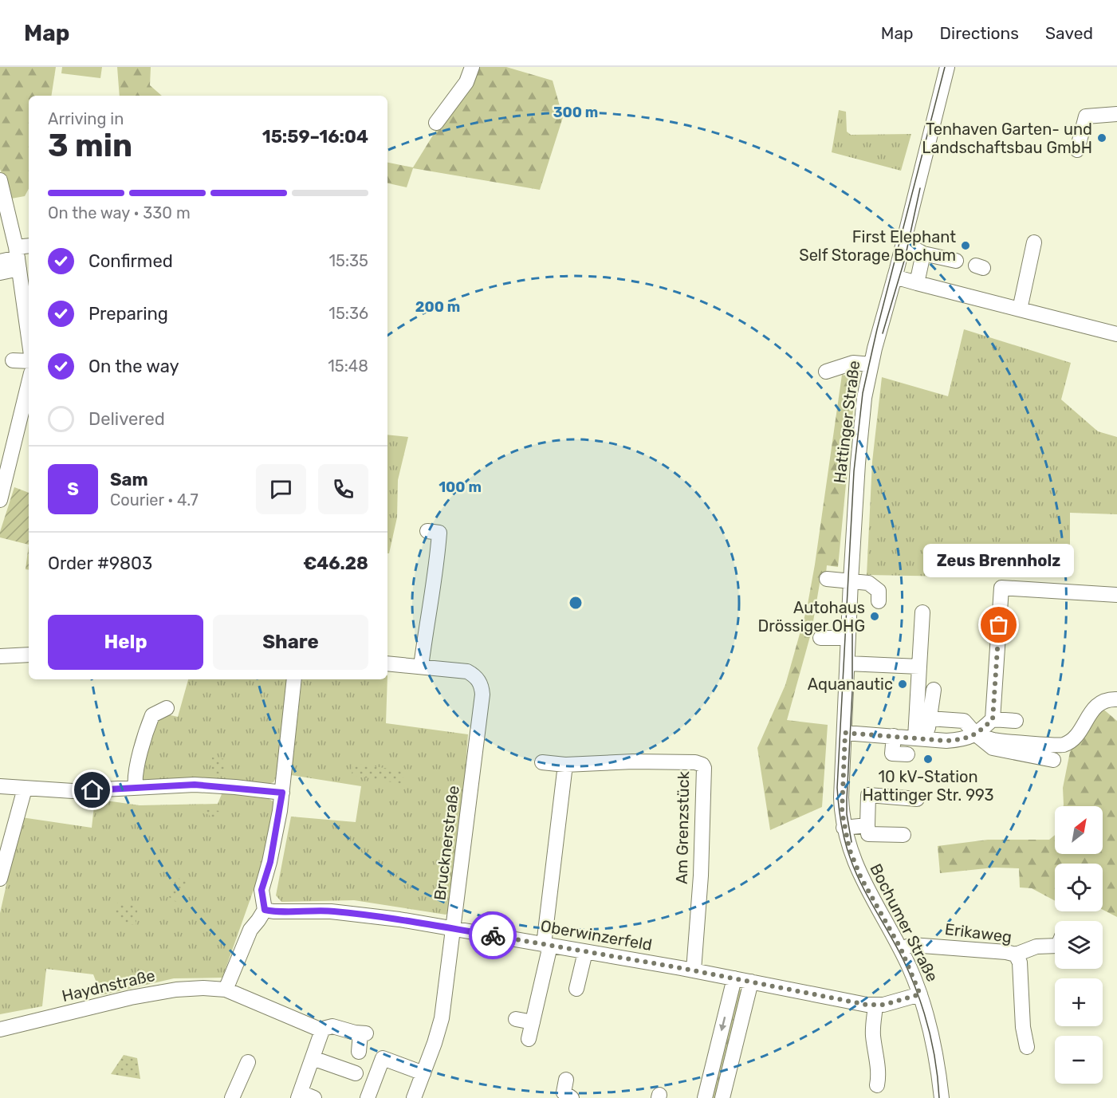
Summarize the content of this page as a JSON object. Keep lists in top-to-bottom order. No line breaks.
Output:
{"streets":{"street":["Hattinger Straße","Am Grenzstück","Brucknerstraße","Bochumer Straße","Erikaweg","Oberwinzerfeld","Haydnstraße"]},"crossings":[["Hattinger Straße","Bochumer Straße"],["Am Grenzstück","Oberwinzerfeld"],["Brucknerstraße","Oberwinzerfeld"],["Bochumer Straße","Erikaweg"],["Bochumer Straße","Oberwinzerfeld"]],"places":["Tenhaven Garten- und Landschaftsbau GmbH","First Elephant Self Storage Bochum","Autohaus Drössiger OHG","Zeus Brennholz","Aquanautic","10 kV-Station Hattinger Str. 993"],"north":"top right","page":{"header":"Map","nav":["Map","Directions","Saved"],"heading":["3 min","Arriving in","15:59–16:04"],"panel":["Sam","Courier · 4.7","Order #9803","€46.28"],"bar":"On the way · 330 m","list":[["Confirmed","15:35"],["Preparing","15:36"],["On the way","15:48"],"Delivered"],"round":"S","bubble":"Zeus Brennholz","buttons":["Help","Share"],"map_buttons":["+","−"]},"rings":["300 m","200 m","100 m"]}
